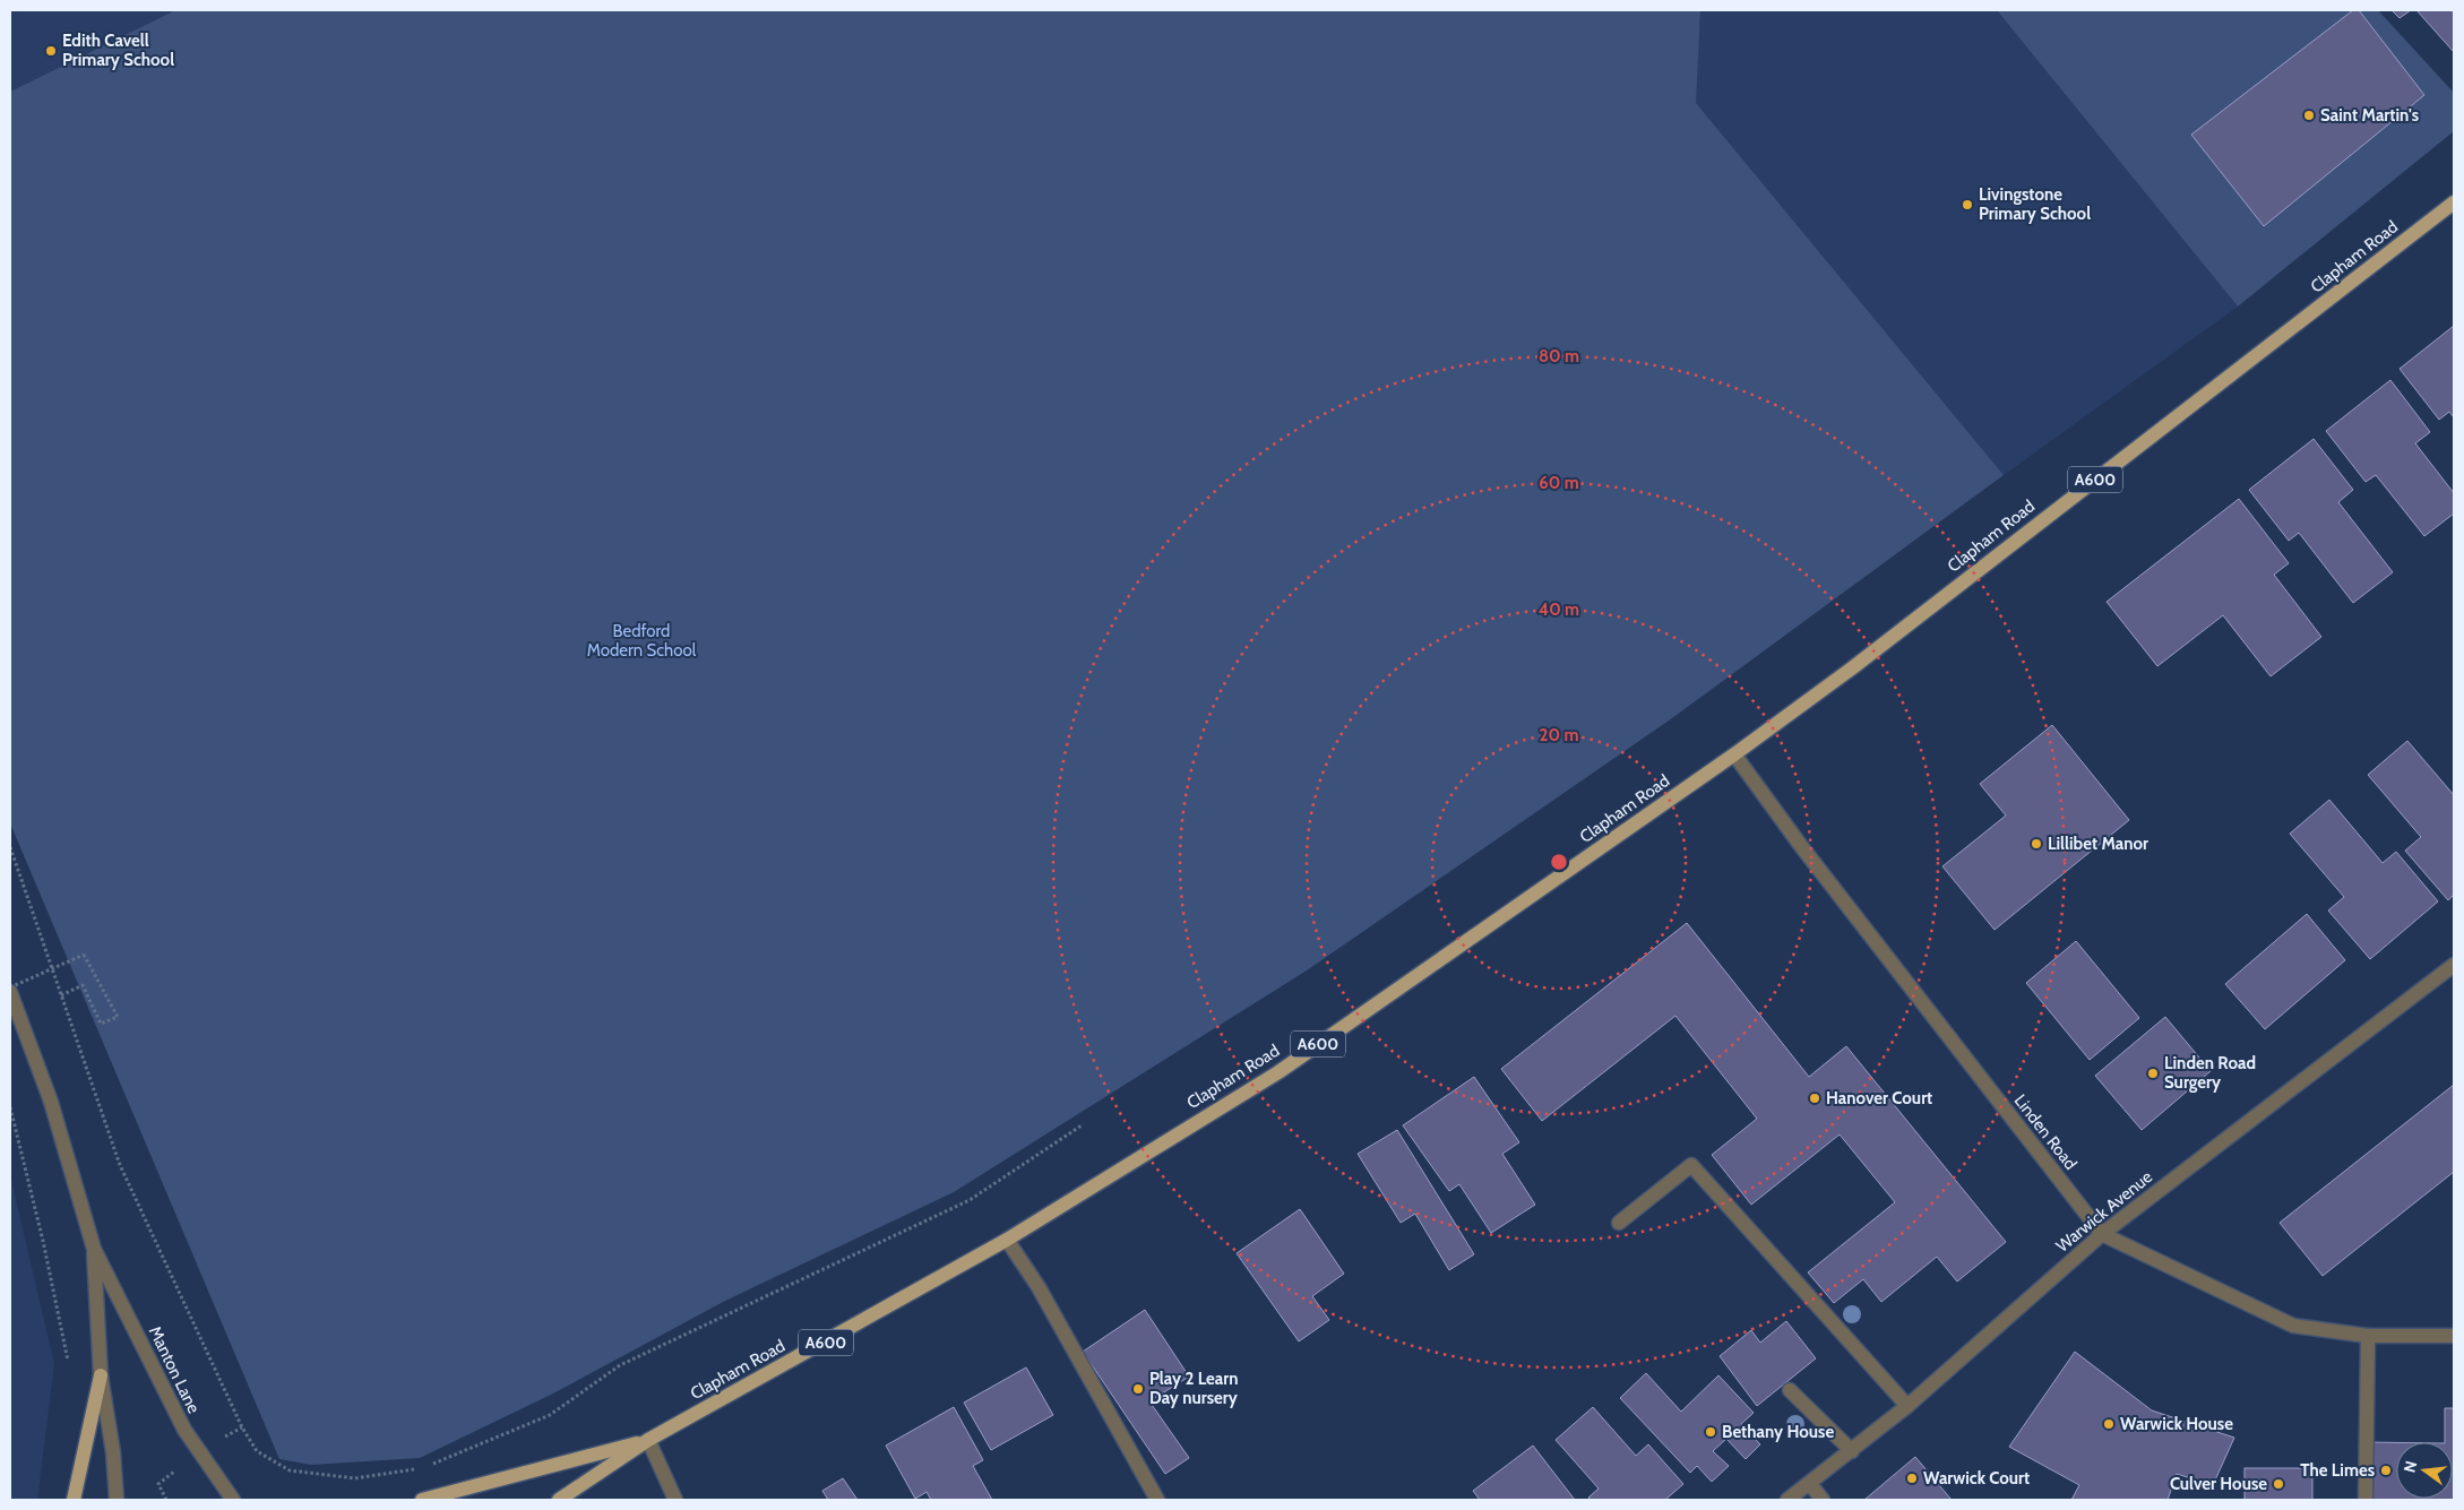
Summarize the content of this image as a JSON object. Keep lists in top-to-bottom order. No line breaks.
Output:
{"streets":{"main road":["Clapham Road","A600"],"street":["Linden Road","Warwick Avenue","Manton Lane"]},"crossings":[["Clapham Road","Linden Road"],["Linden Road","Warwick Avenue"]],"parks":["Bedford Modern School"],"places":["Edith Cavell Primary School","Saint Martin's","Livingstone Primary School","Lillibet Manor","Linden Road Surgery","Hanover Court","Play 2 Learn Day nursery","Warwick House","Bethany House","The Limes","Warwick Court","Culver House"],"north":"left","rings":["80 m","60 m","40 m","20 m"]}
